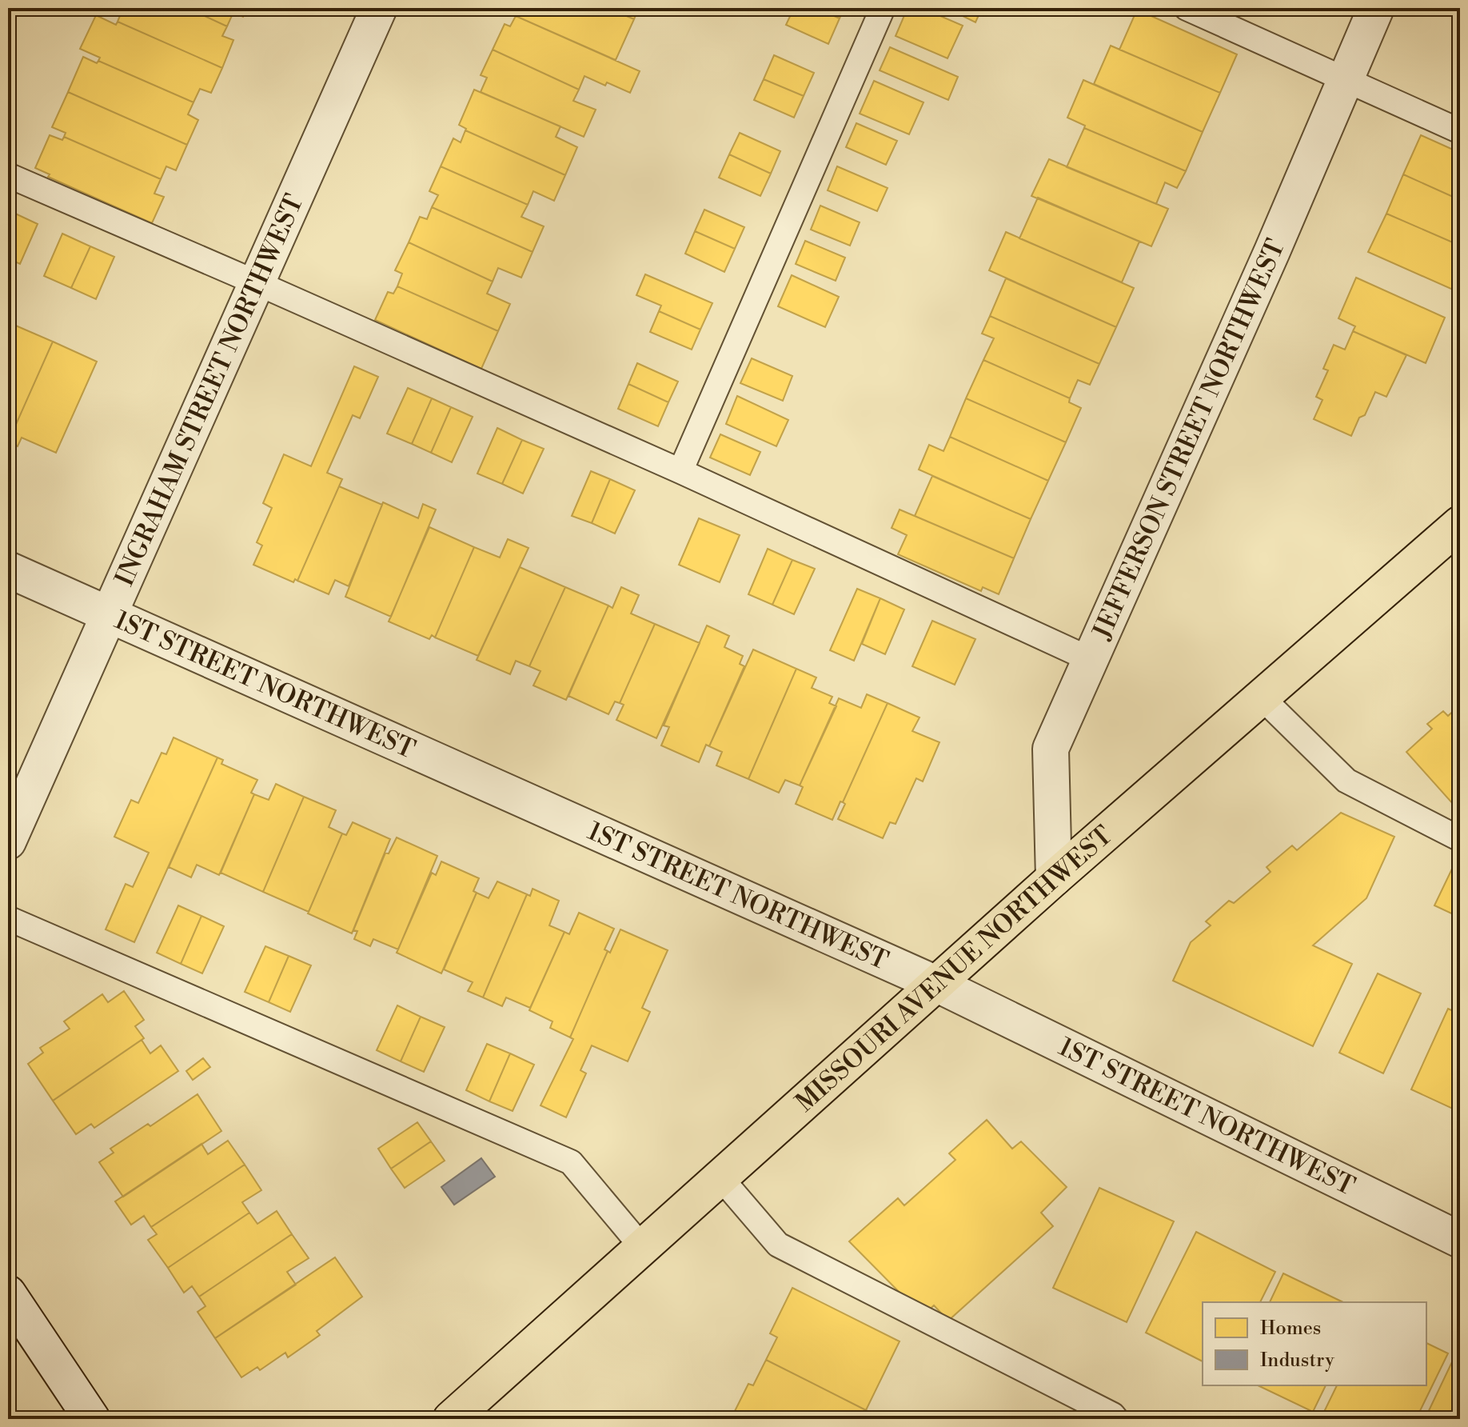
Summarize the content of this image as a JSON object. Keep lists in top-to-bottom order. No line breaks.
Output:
{"streets":{"main road":["MISSOURI AVENUE NORTHWEST"],"street":["INGRAHAM STREET NORTHWEST","JEFFERSON STREET NORTHWEST","1ST STREET NORTHWEST"]},"crossings":[["INGRAHAM STREET NORTHWEST","1ST STREET NORTHWEST"],["JEFFERSON STREET NORTHWEST","MISSOURI AVENUE NORTHWEST"],["1ST STREET NORTHWEST","MISSOURI AVENUE NORTHWEST"]],"legend":["Homes","Industry"]}
